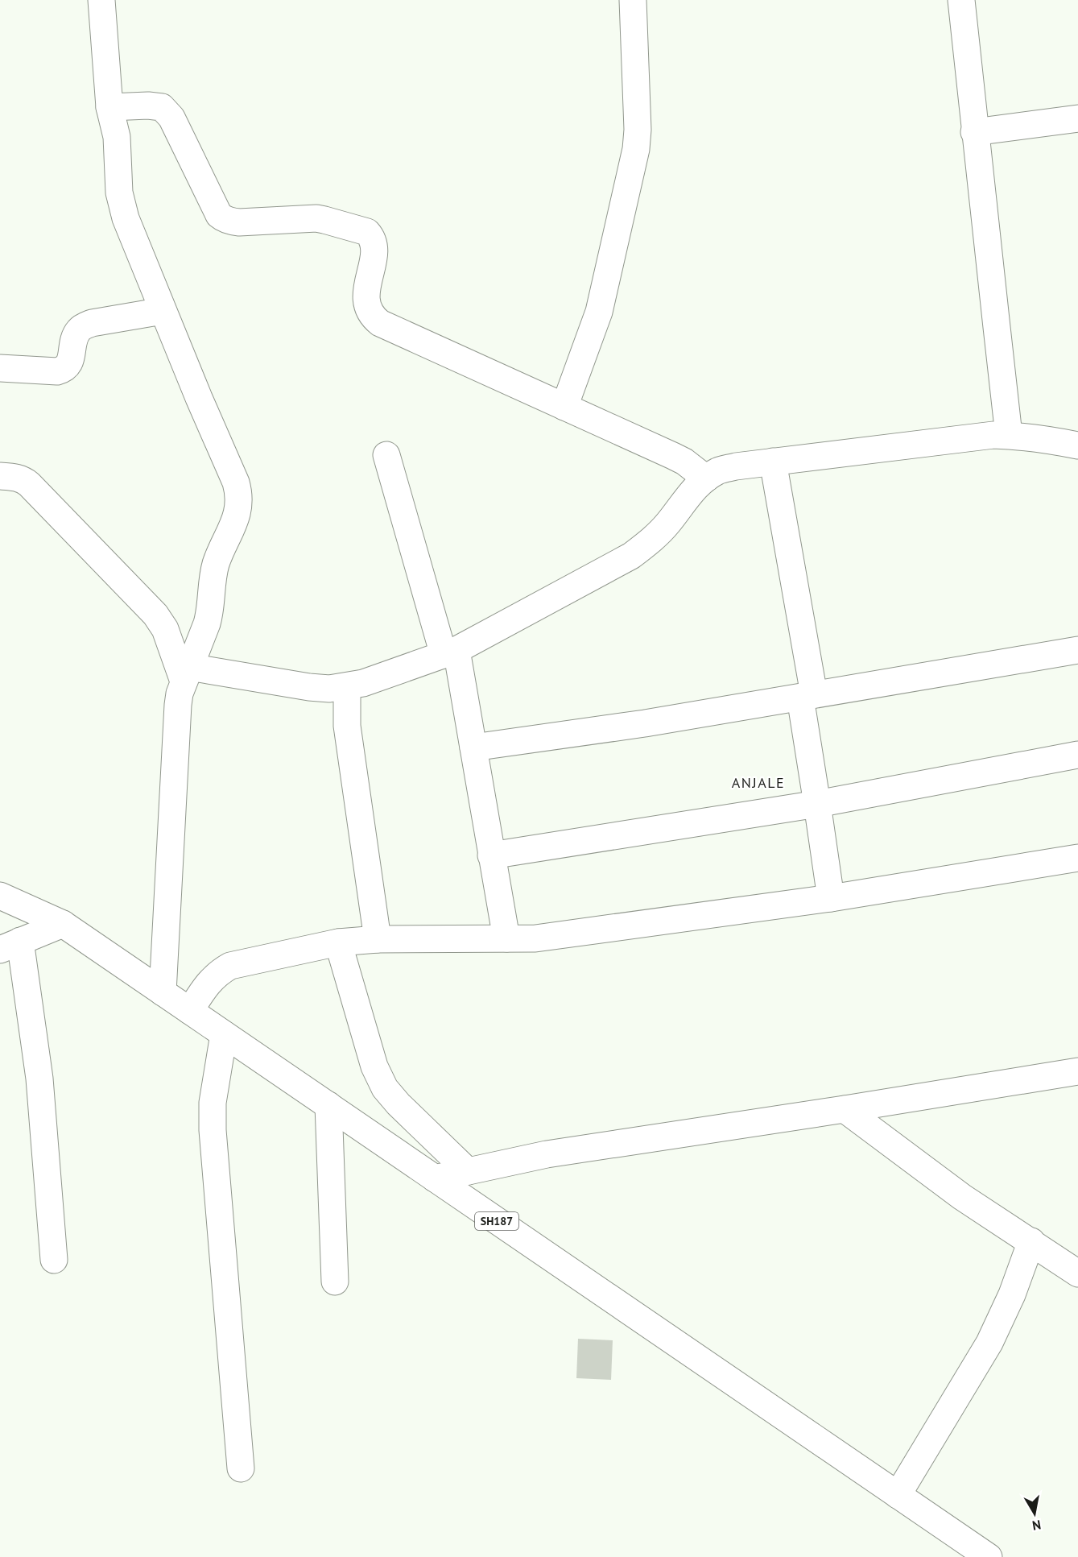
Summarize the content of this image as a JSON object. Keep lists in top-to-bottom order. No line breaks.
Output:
{"streets":{"street":["SH187"]},"districts":["ANJALE"],"north":"bottom"}
